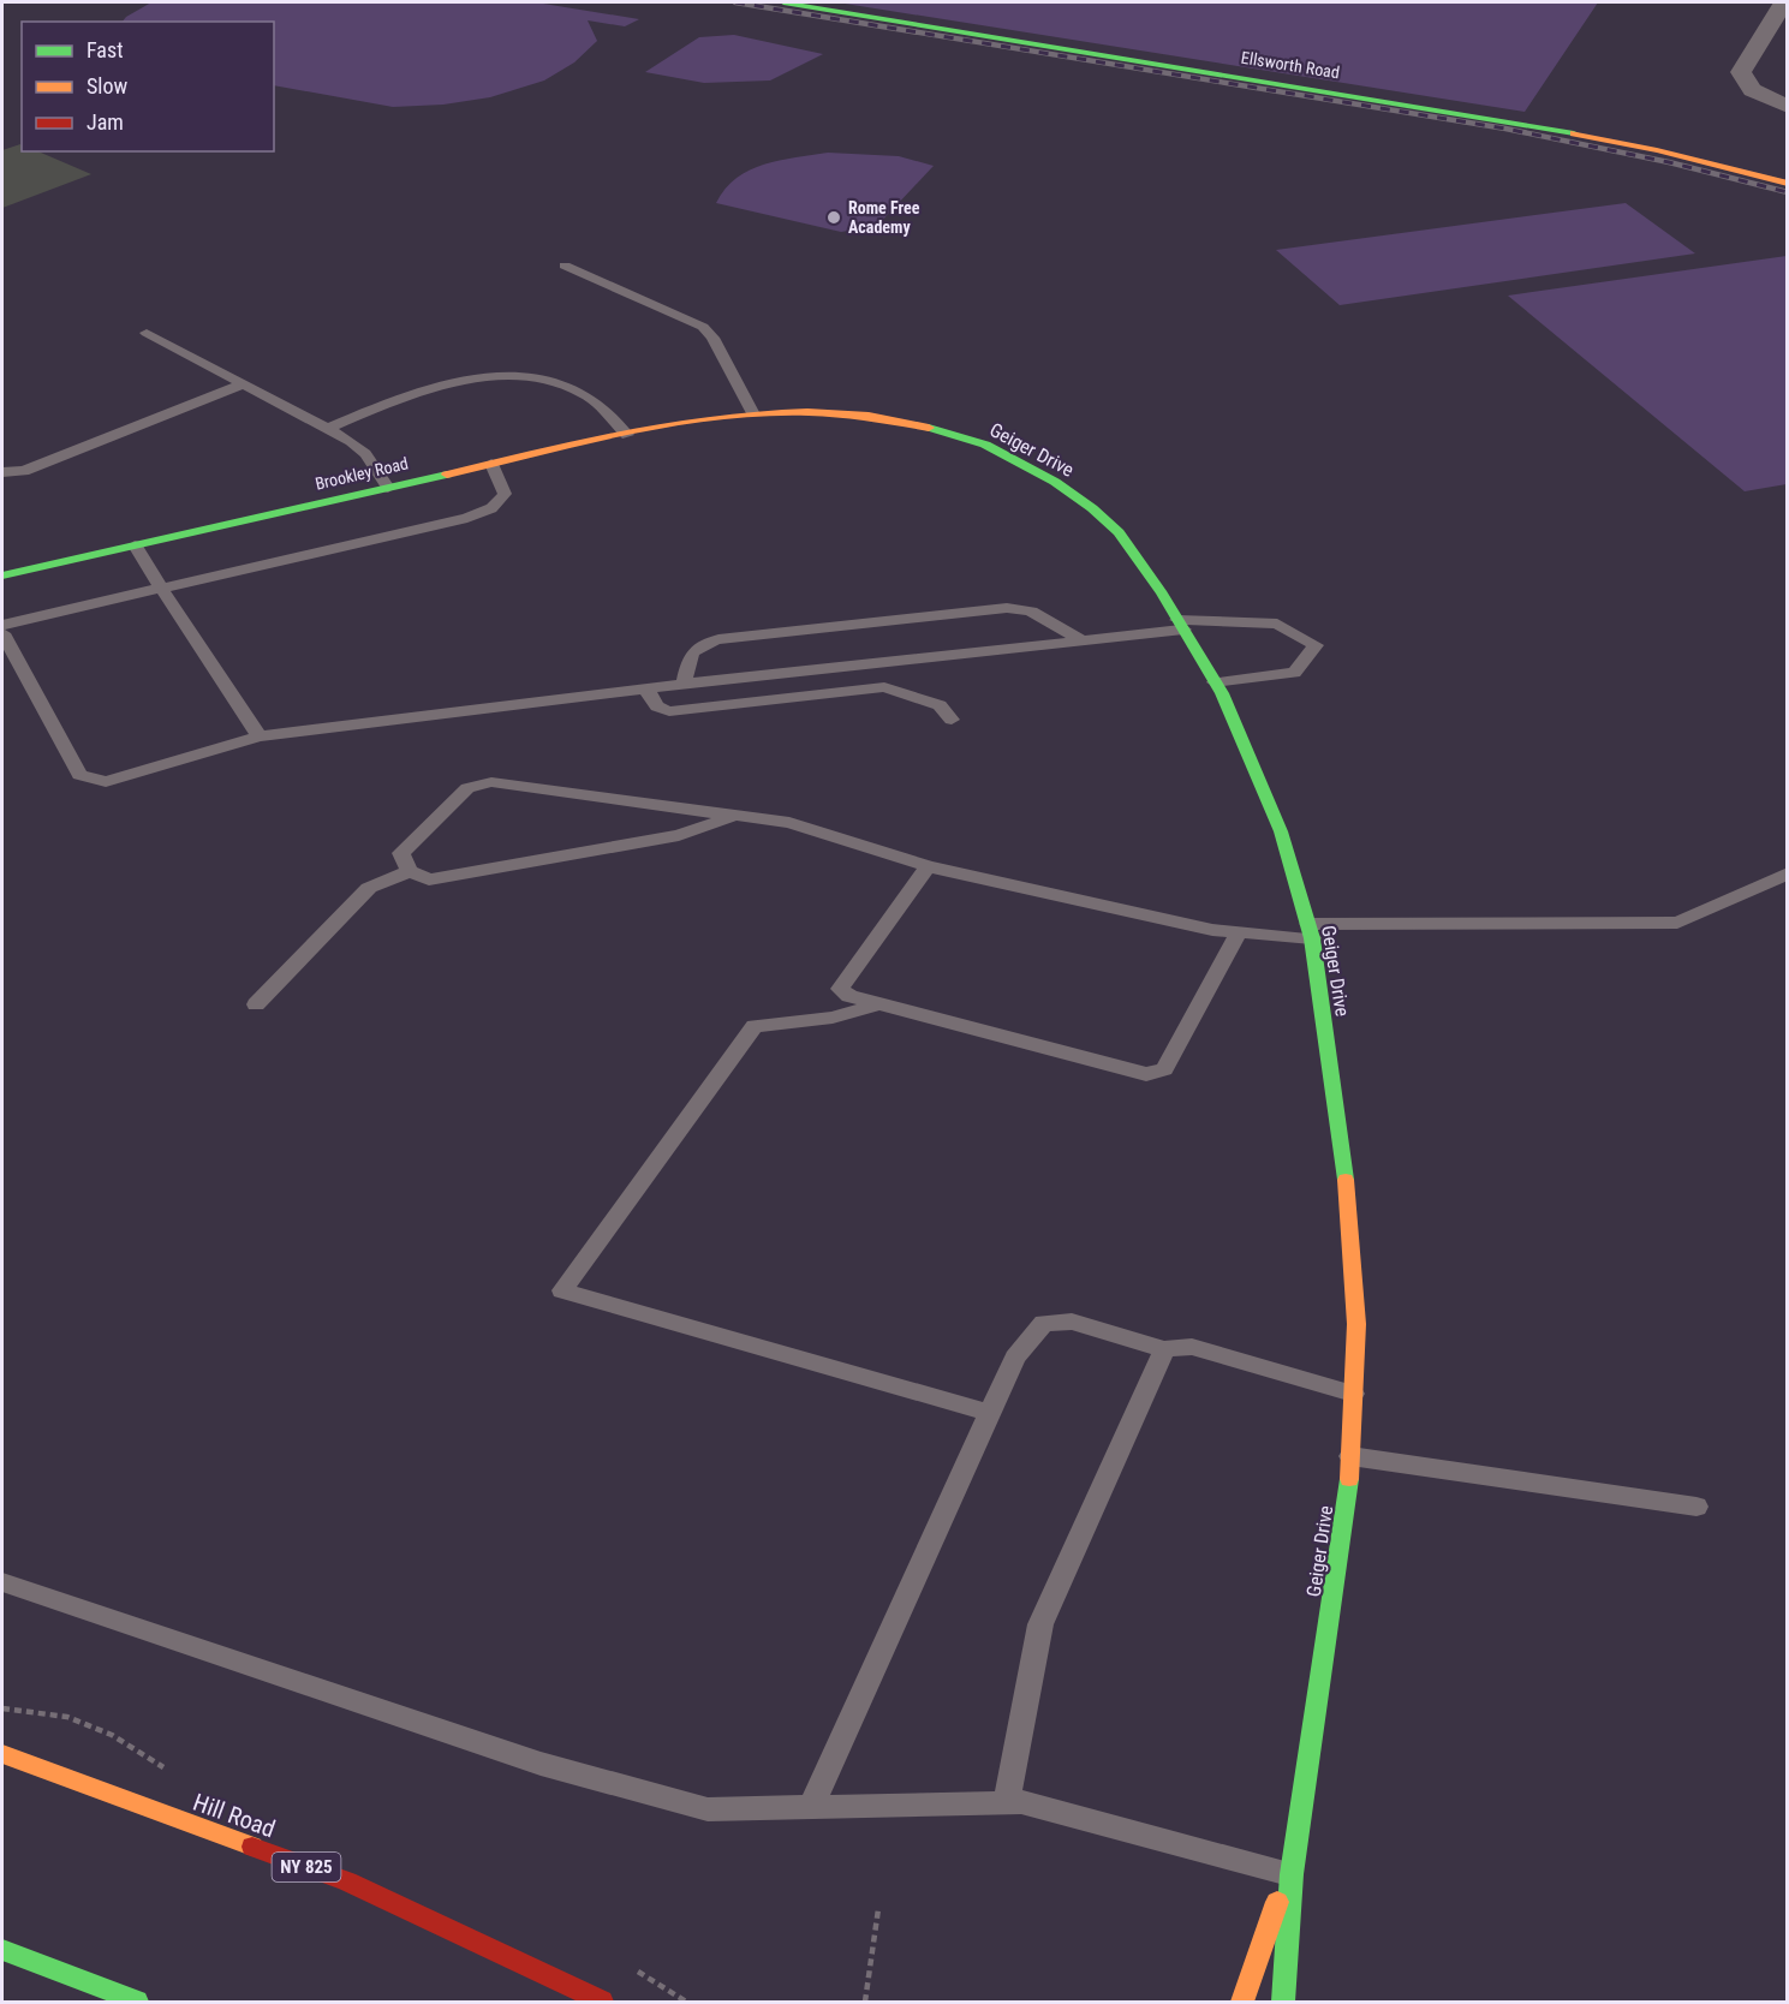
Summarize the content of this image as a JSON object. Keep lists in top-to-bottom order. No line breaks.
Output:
{"streets":{"street":["Ellsworth Road","Geiger Drive","Brookley Road","Hill Road","NY 825"]},"crossings":[["Geiger Drive","Brookley Road"]],"places":["Rome Free Academy"],"legend":["Fast","Slow","Jam"]}
